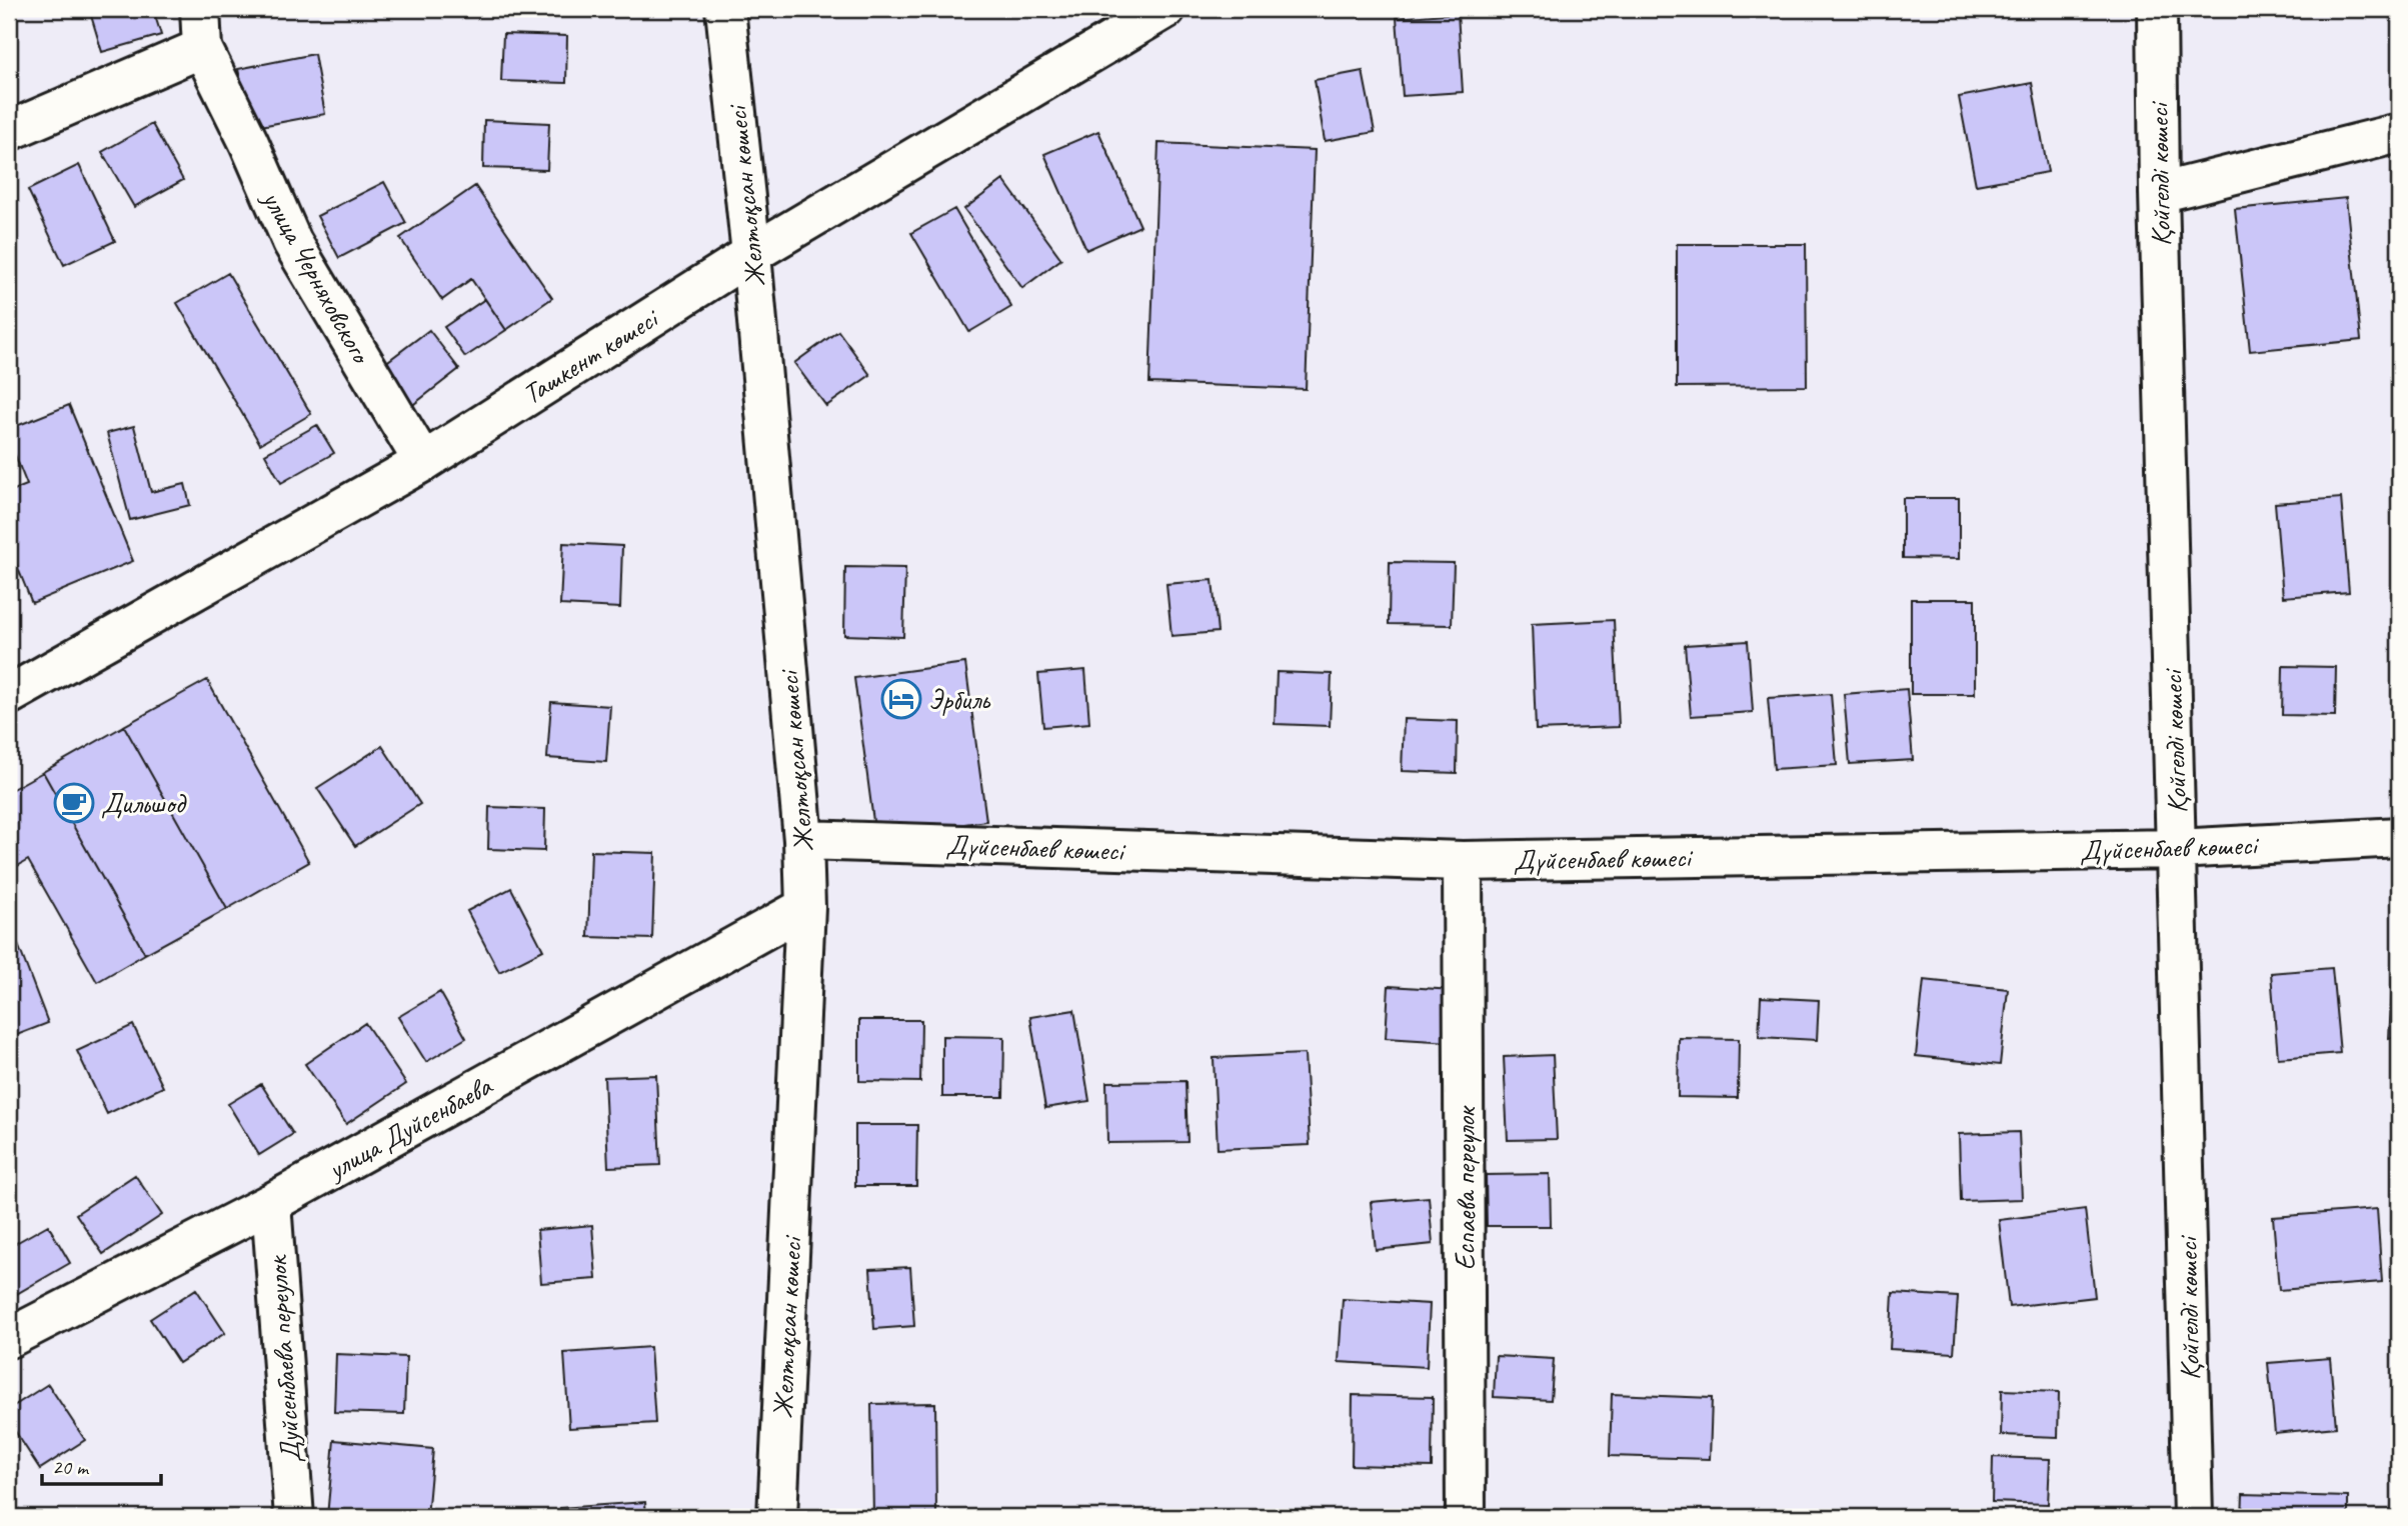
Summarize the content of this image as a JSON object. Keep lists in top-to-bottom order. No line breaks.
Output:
{"streets":{"street":["Қойгелді көшесі","Желтоқсан көшесі","улица Черняховского","Ташкент көшесі","Дүйсенбаев көшесі","улица Дуйсенбаева","Еспаева переулок","Дуйсенбаева переулок"]},"crossings":[["Қойгелді көшесі","Дүйсенбаев көшесі"],["Желтоқсан көшесі","Ташкент көшесі"],["Желтоқсан көшесі","Дүйсенбаев көшесі"],["Желтоқсан көшесі","улица Дуйсенбаева"],["улица Черняховского","Ташкент көшесі"],["Дүйсенбаев көшесі","Еспаева переулок"],["улица Дуйсенбаева","Дуйсенбаева переулок"]],"places":{"hotel":["Эрбиль"],"cafe":["Дильшод"]},"scale_bar":"20 m"}
